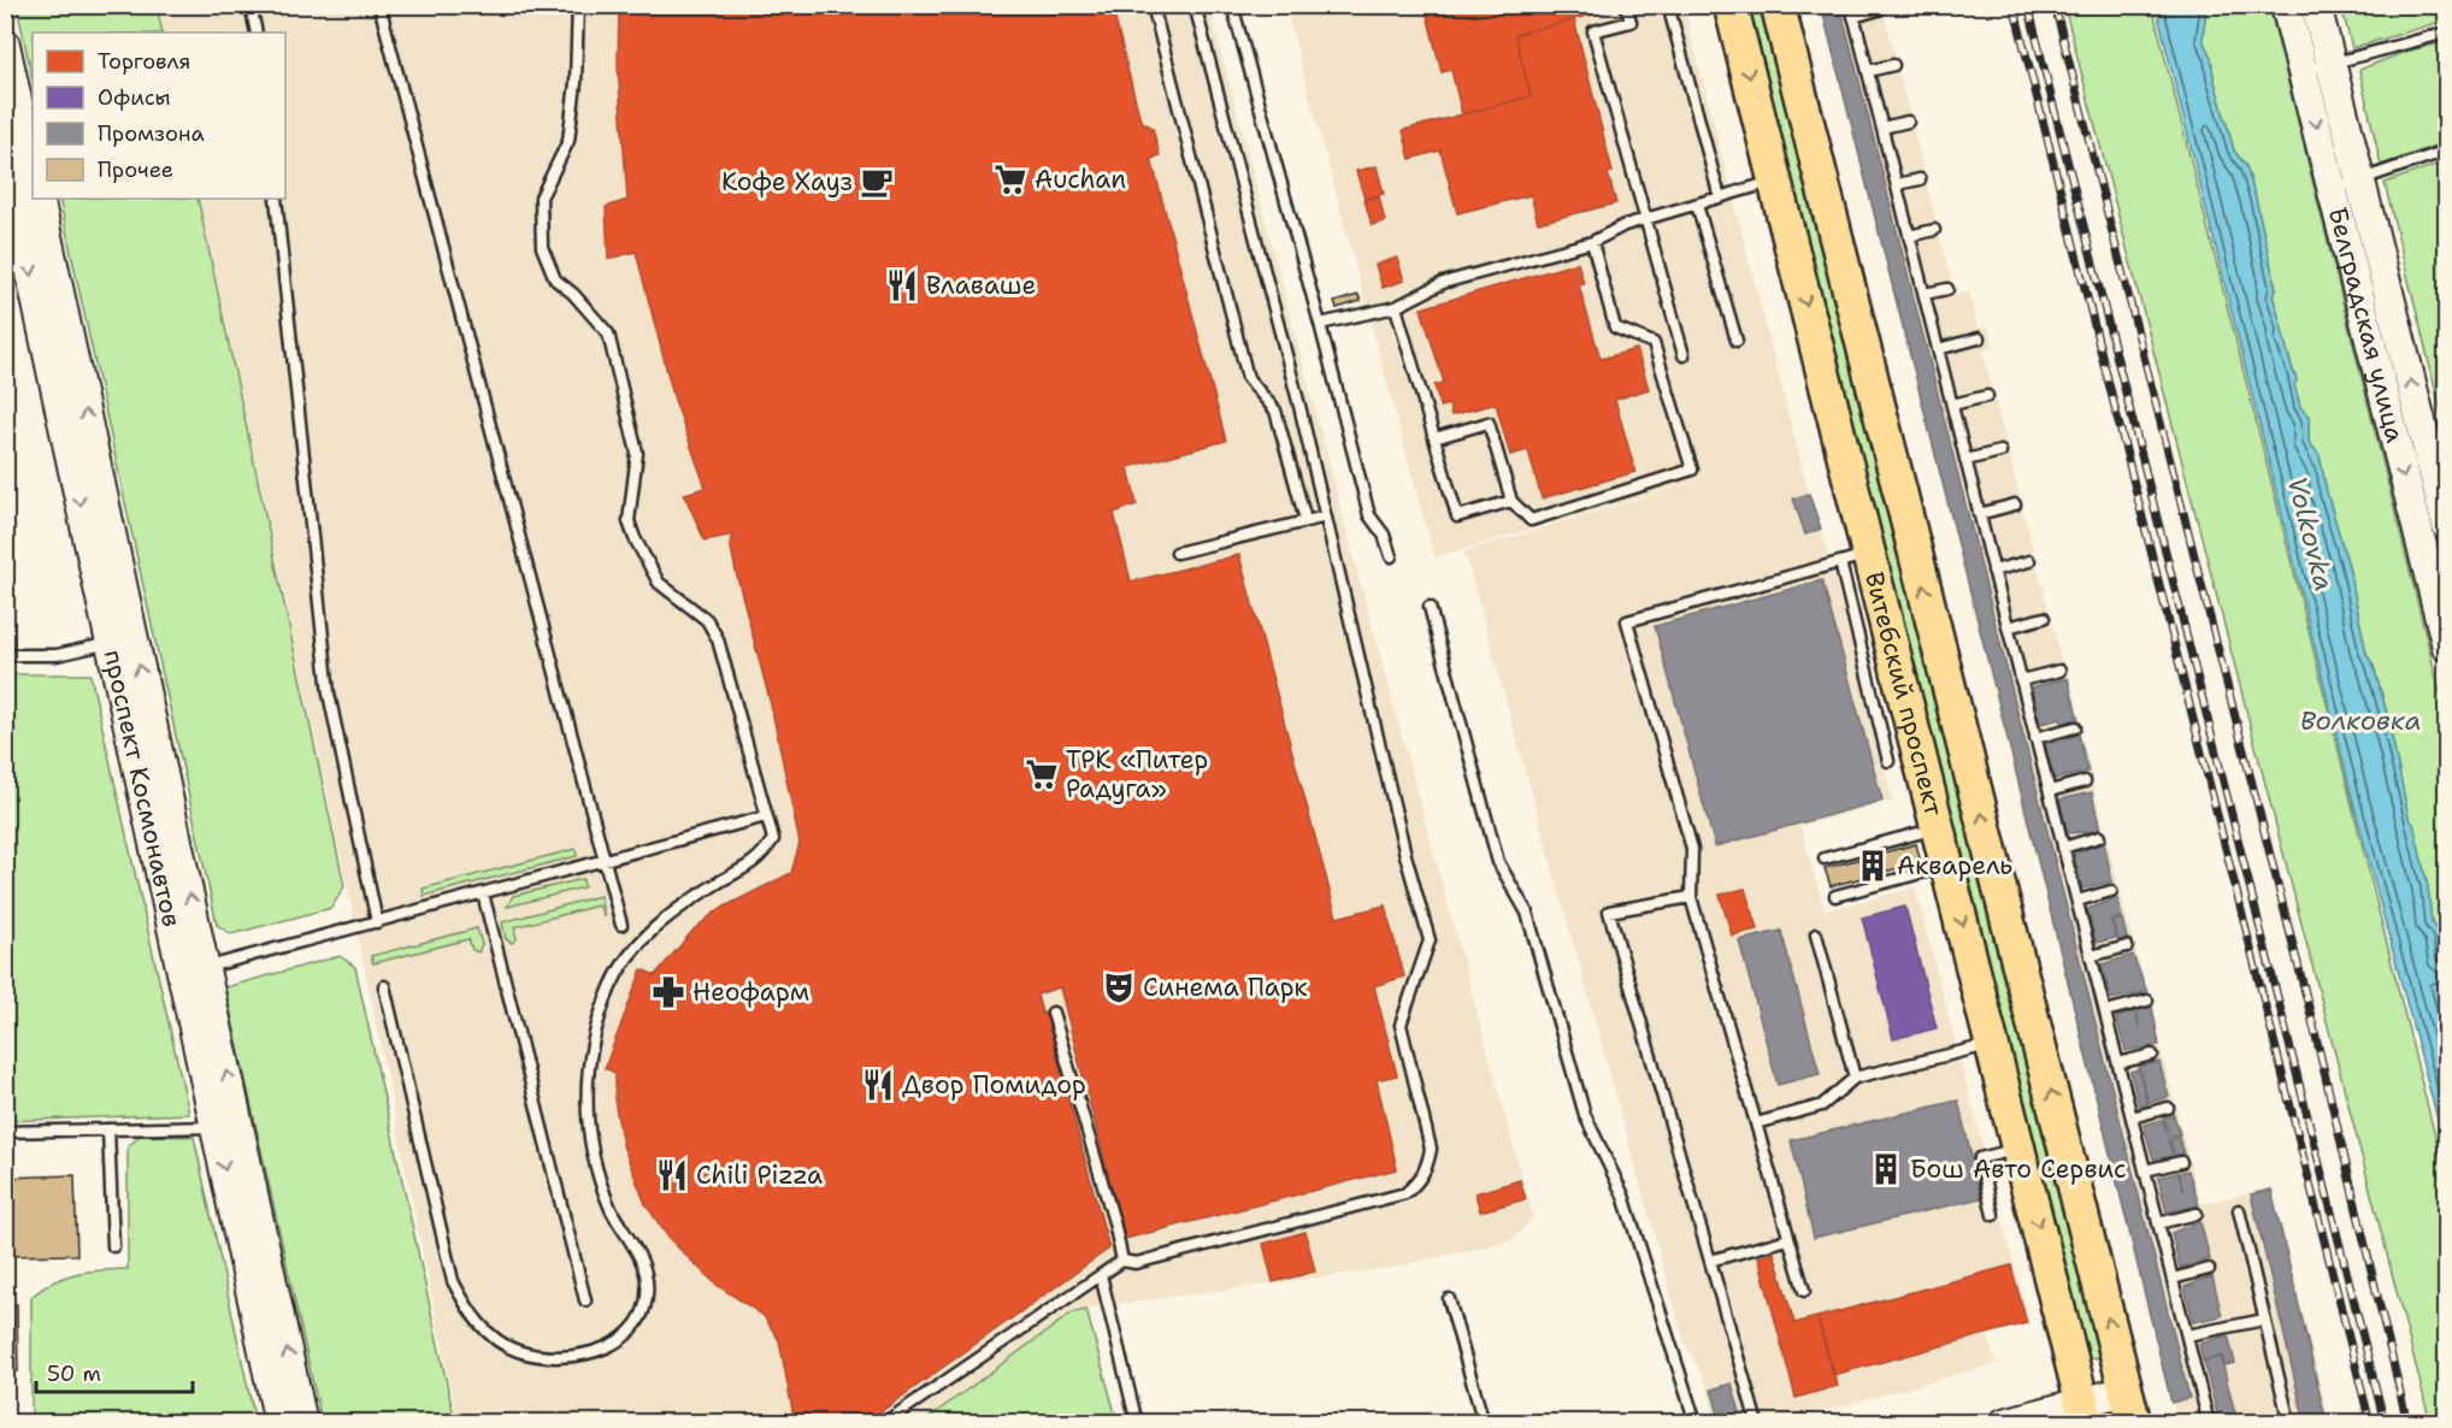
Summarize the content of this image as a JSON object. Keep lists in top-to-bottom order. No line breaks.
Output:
{"streets":{"main road":["Витебский проспект"],"street":["Белградская улица","проспект Космонавтов"]},"water":["Volkovka","Волковка"],"places":{"supermarket":["Auchan","ТРК «Питер Радуга»"],"cafe":["Кофе Хауз"],"restaurant":["Влаваше","Двор Помидор","Chili Pizza"],"building":["Акварель","Бош Авто Сервис"],"theatre":["Синема Парк"],"pharmacy":["Неофарм"]},"legend":["Торговля","Офисы","Промзона","Прочее"],"scale_bar":"50 m"}
